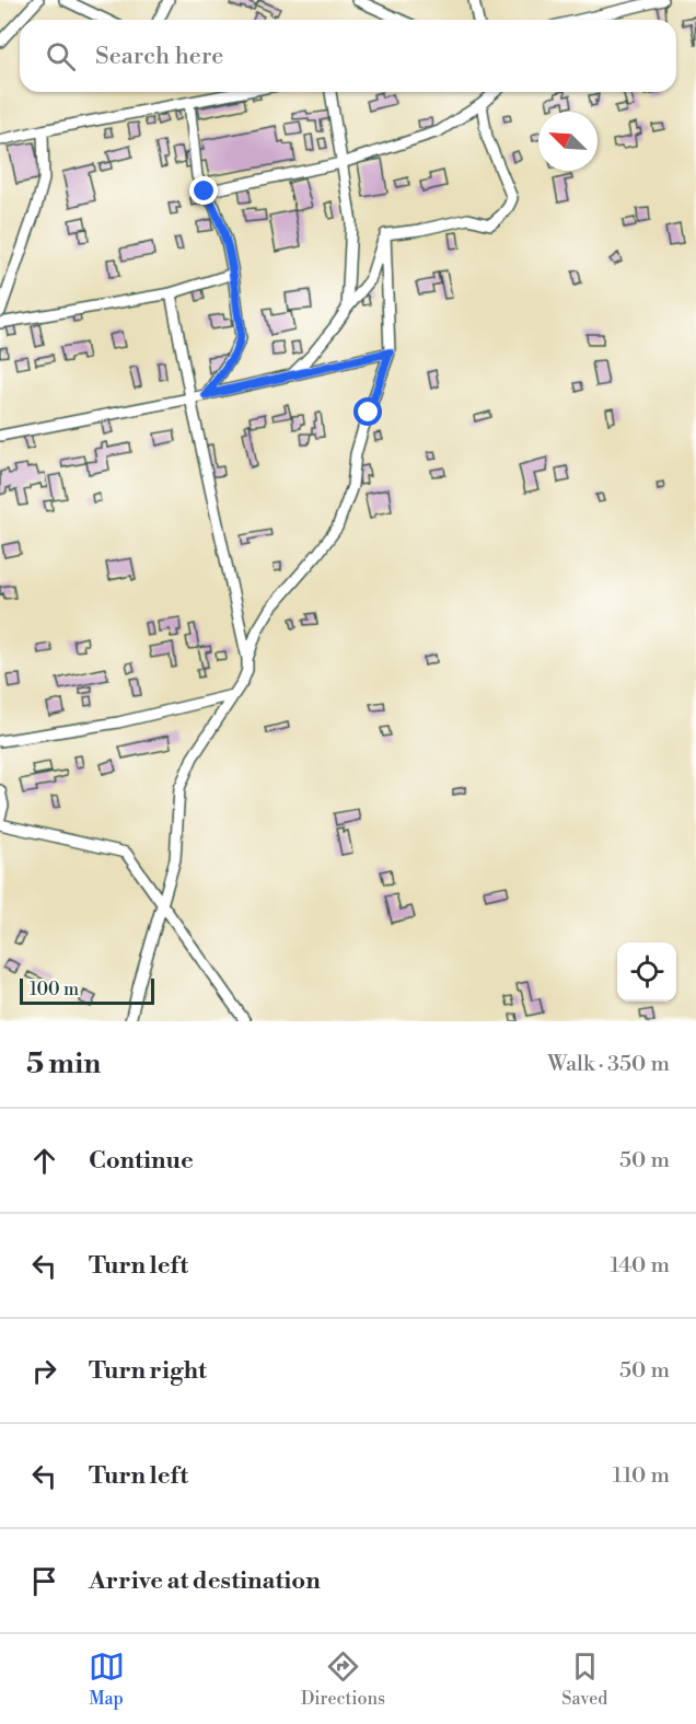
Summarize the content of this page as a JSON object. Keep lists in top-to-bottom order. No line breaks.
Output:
{"scale_bar":"100 m","north":"top left","page":{"search":"Search here","scale":"100 m","heading":["5 min","Walk · 350 m"],"list":[["Continue","50 m"],["Turn left","140 m"],["Turn right","50 m"],["Turn left","110 m"],"Arrive at destination"],"nav":["Map","Directions","Saved"]}}
